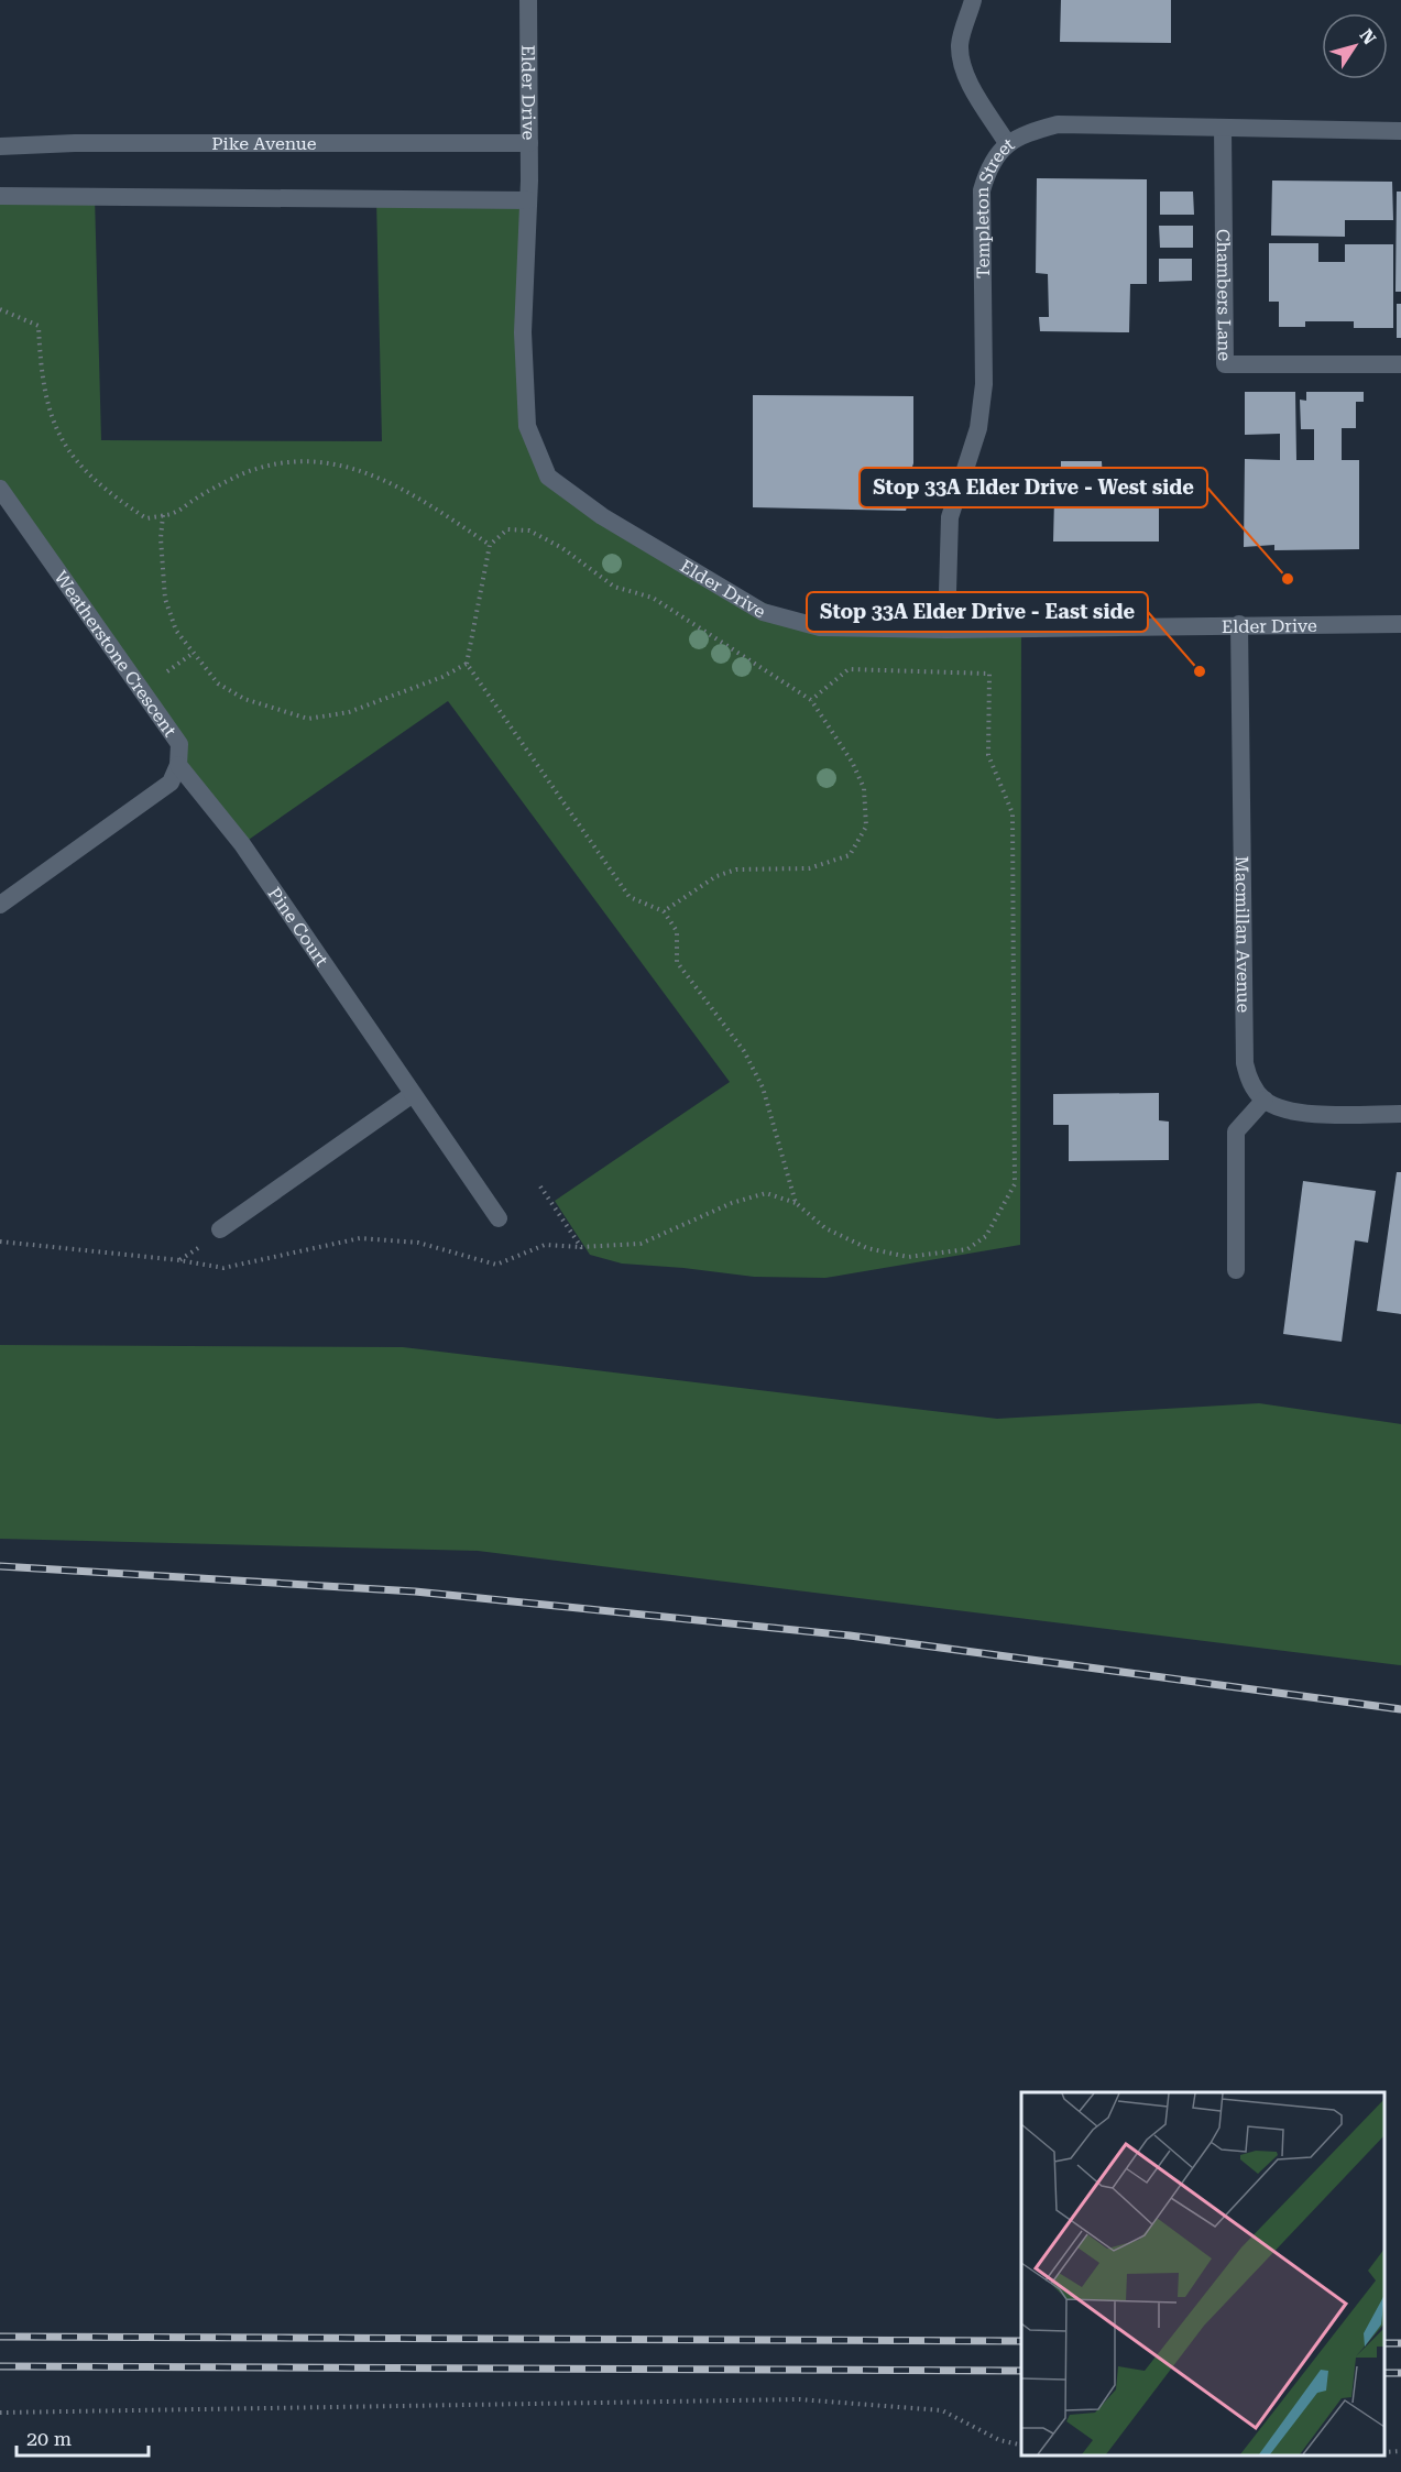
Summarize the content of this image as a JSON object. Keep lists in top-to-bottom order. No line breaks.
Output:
{"streets":{"street":["Elder Drive","Pike Avenue","Templeton Street","Chambers Lane","Weatherstone Crescent","Pine Court","Macmillan Avenue"]},"crossings":[["Elder Drive","Pike Avenue"],["Elder Drive","Templeton Street"],["Elder Drive","Macmillan Avenue"],["Templeton Street","Chambers Lane"],["Weatherstone Crescent","Pine Court"]],"places":["Stop 33A Elder Drive - West side","Stop 33A Elder Drive - East side"],"scale_bar":"20 m","north":"top right"}
